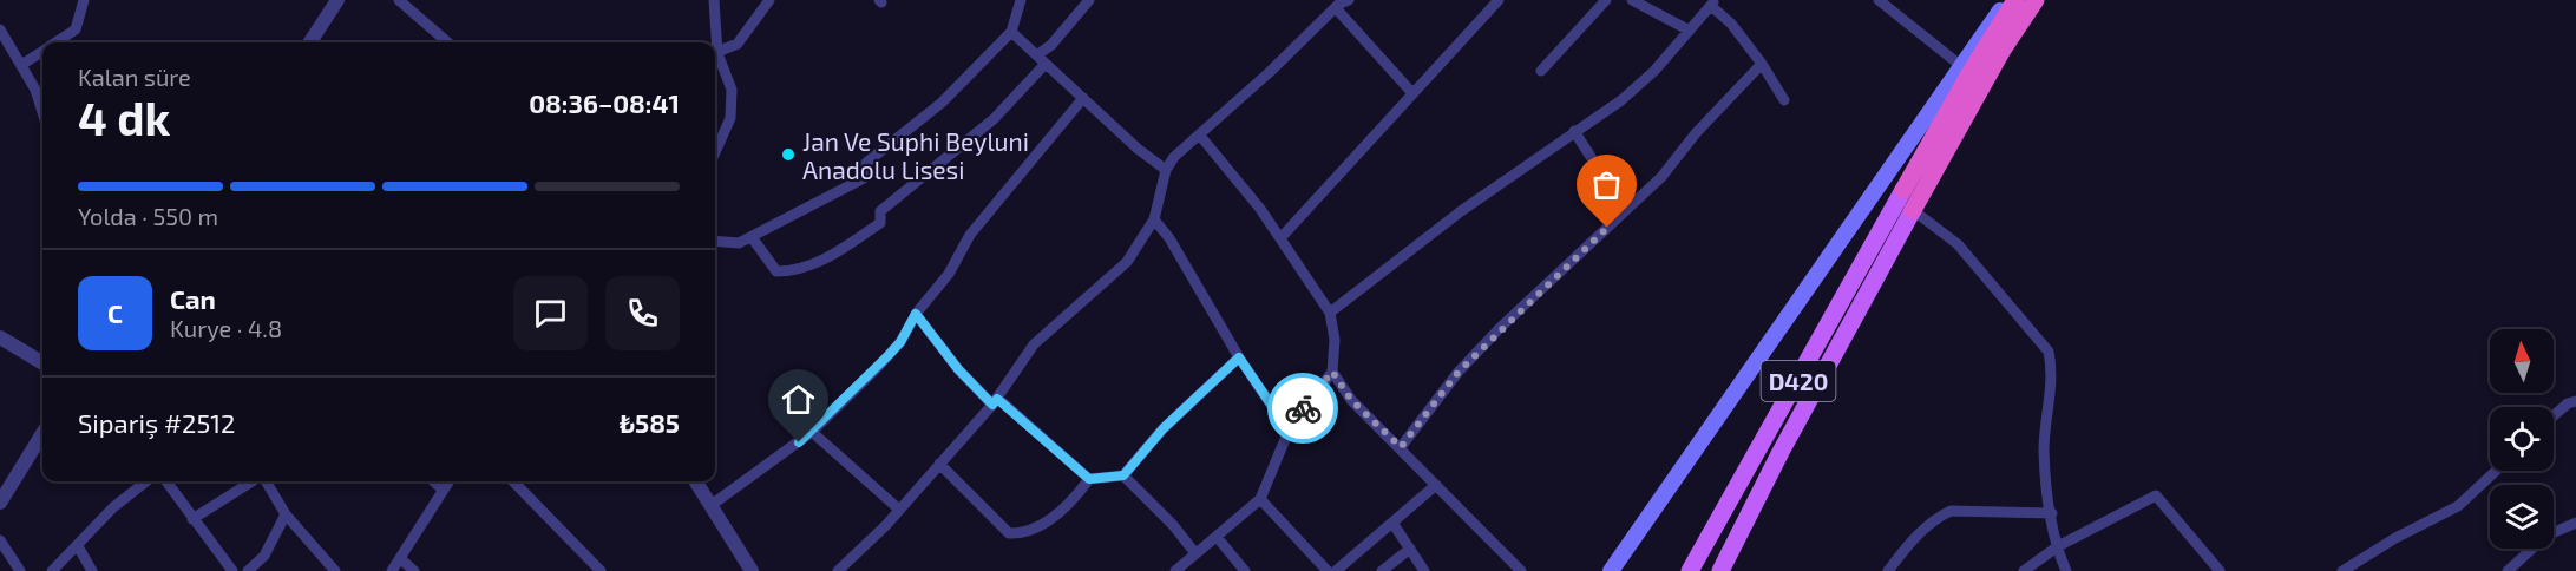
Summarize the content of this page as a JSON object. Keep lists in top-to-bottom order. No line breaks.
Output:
{"streets":{"highway":["D420"]},"places":["Jan Ve Suphi Beyluni Anadolu Lisesi"],"north":"top","page":{"heading":["4 dk","Kalan süre","08:36–08:41"],"panel":["Can","Kurye · 4.8","Sipariş #2512","₺585"],"bar":"Yolda · 550 m","round":"C"}}
